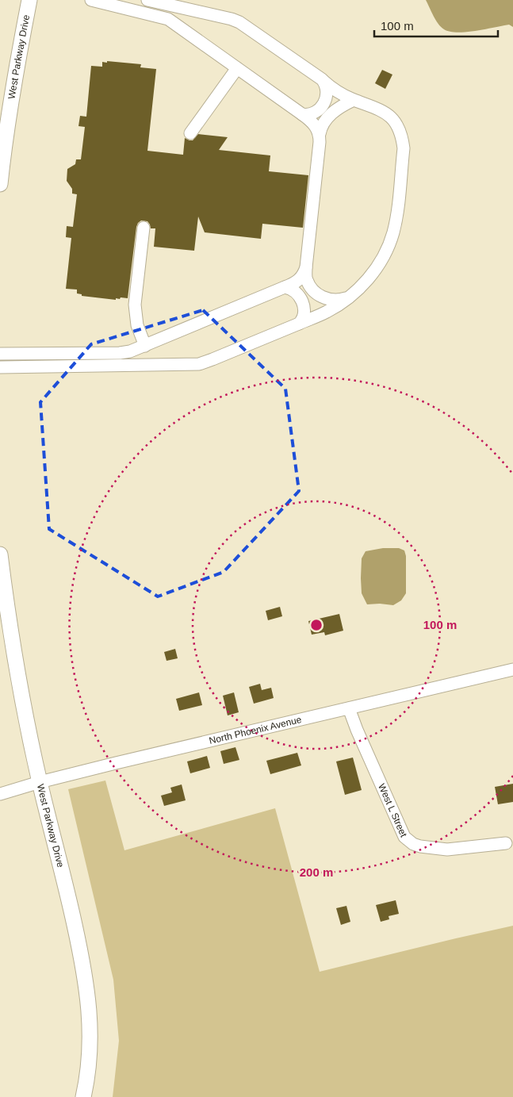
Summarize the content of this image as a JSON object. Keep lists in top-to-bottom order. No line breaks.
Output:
{"streets":{"main road":["West Parkway Drive"],"street":["North Phoenix Avenue","West L Street"]},"crossings":[["West Parkway Drive","North Phoenix Avenue"],["North Phoenix Avenue","West L Street"]],"scale_bar":"100 m","rings":["100 m","200 m"]}
